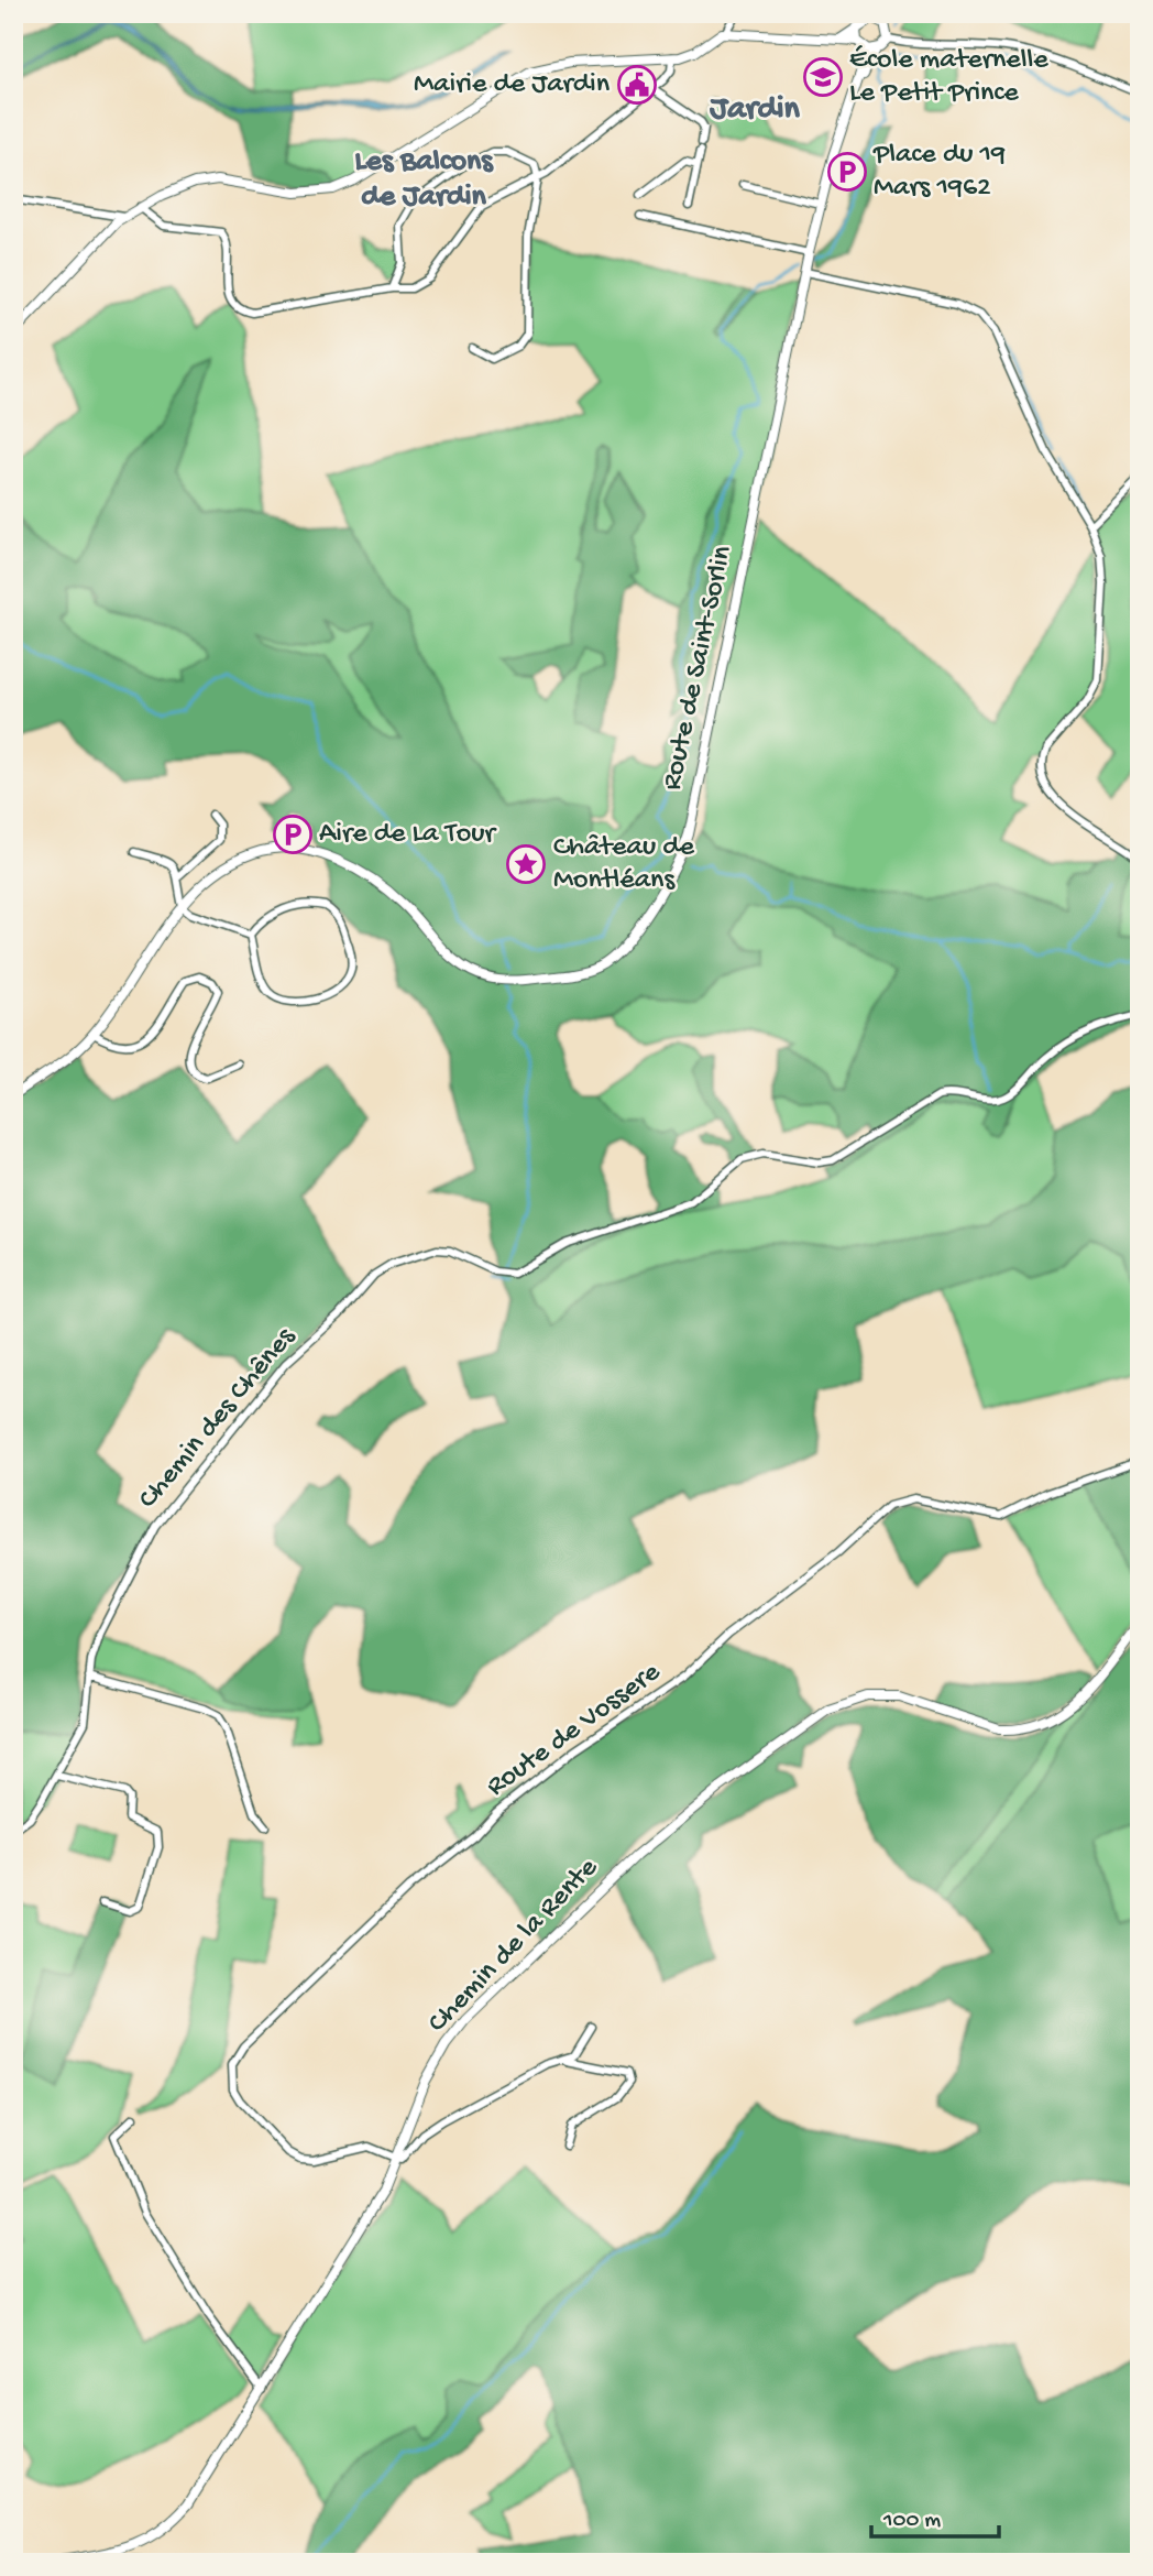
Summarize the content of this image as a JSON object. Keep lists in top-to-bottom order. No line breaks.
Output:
{"streets":{"street":["Route de Saint-Sorlin","Chemin des Chênes","Route de Vossere","Chemin de la Rente"]},"crossings":[["Route de Vossere","Chemin de la Rente"]],"districts":["Jardin","Les Balcons de Jardin"],"places":{"school or university":["École maternelle Le Petit Prince"],"public building":["Mairie de Jardin"],"parking":["Place du 19 Mars 1962","Aire de La Tour"],"place":["Château de Montléans"]},"scale_bar":"100 m"}
